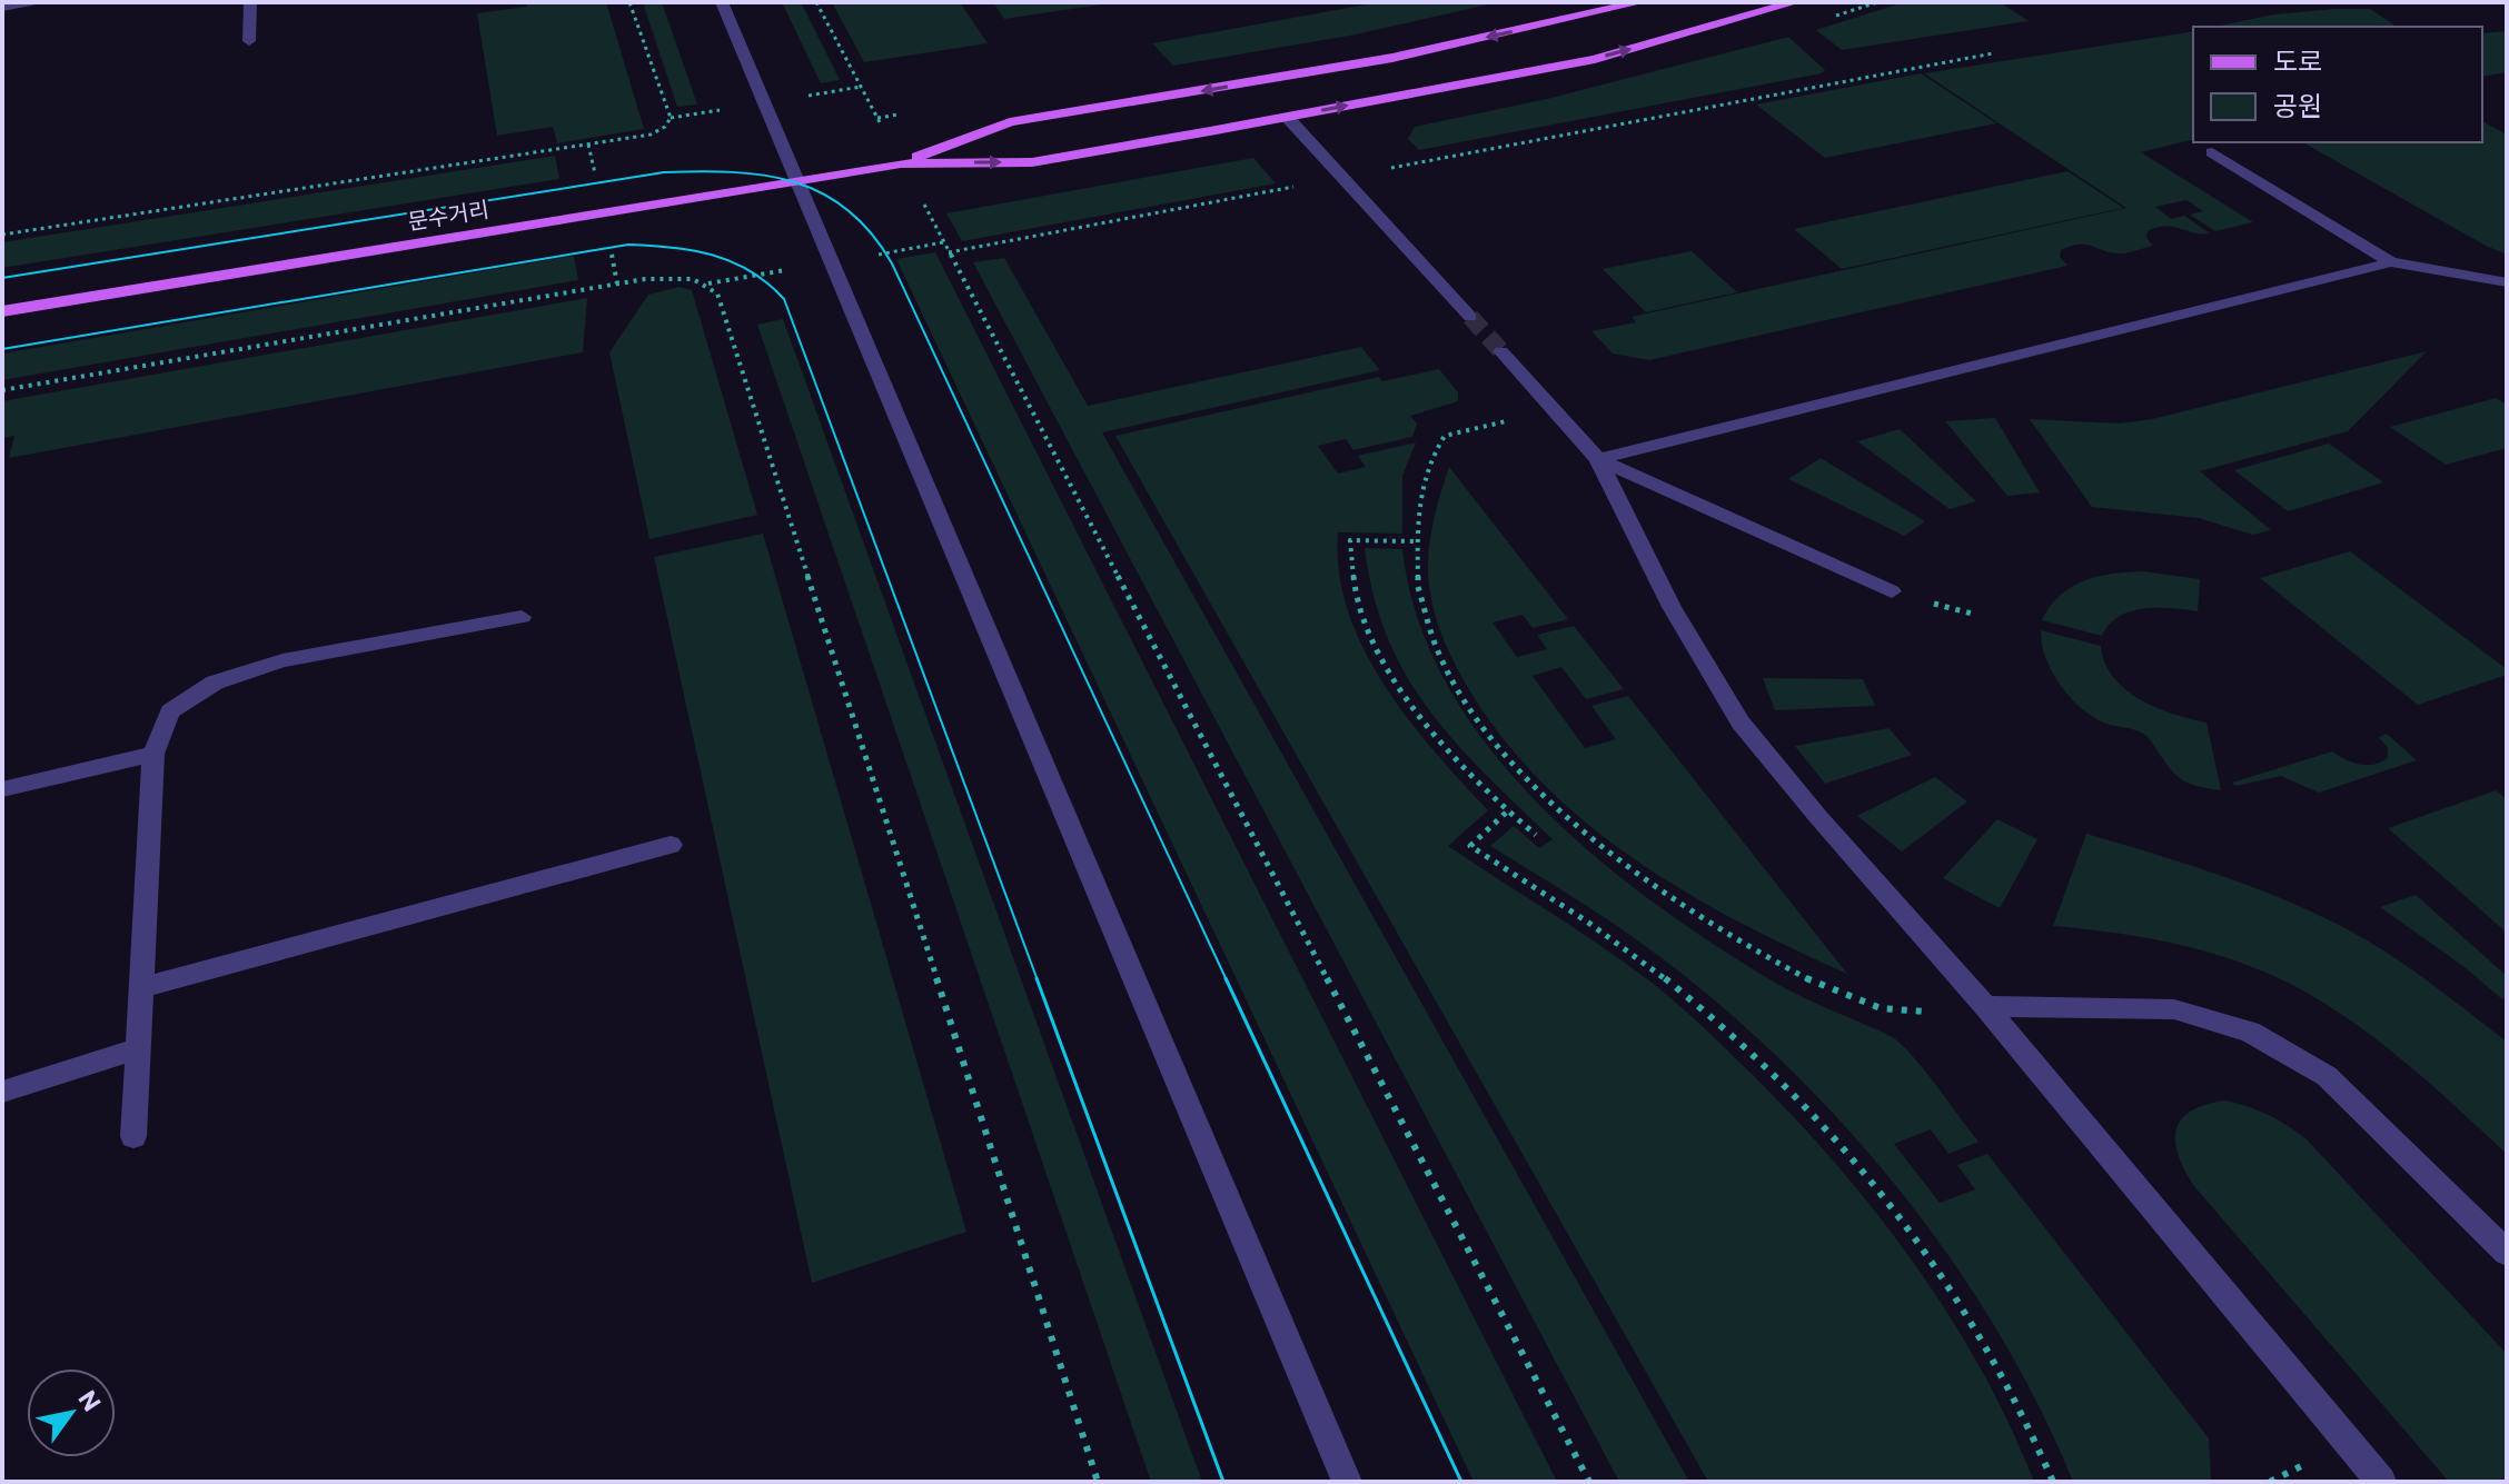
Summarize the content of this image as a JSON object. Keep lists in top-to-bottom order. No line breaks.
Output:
{"streets":{"main road":["문수거리"]},"legend":["도로","공원"],"north":"top right"}
